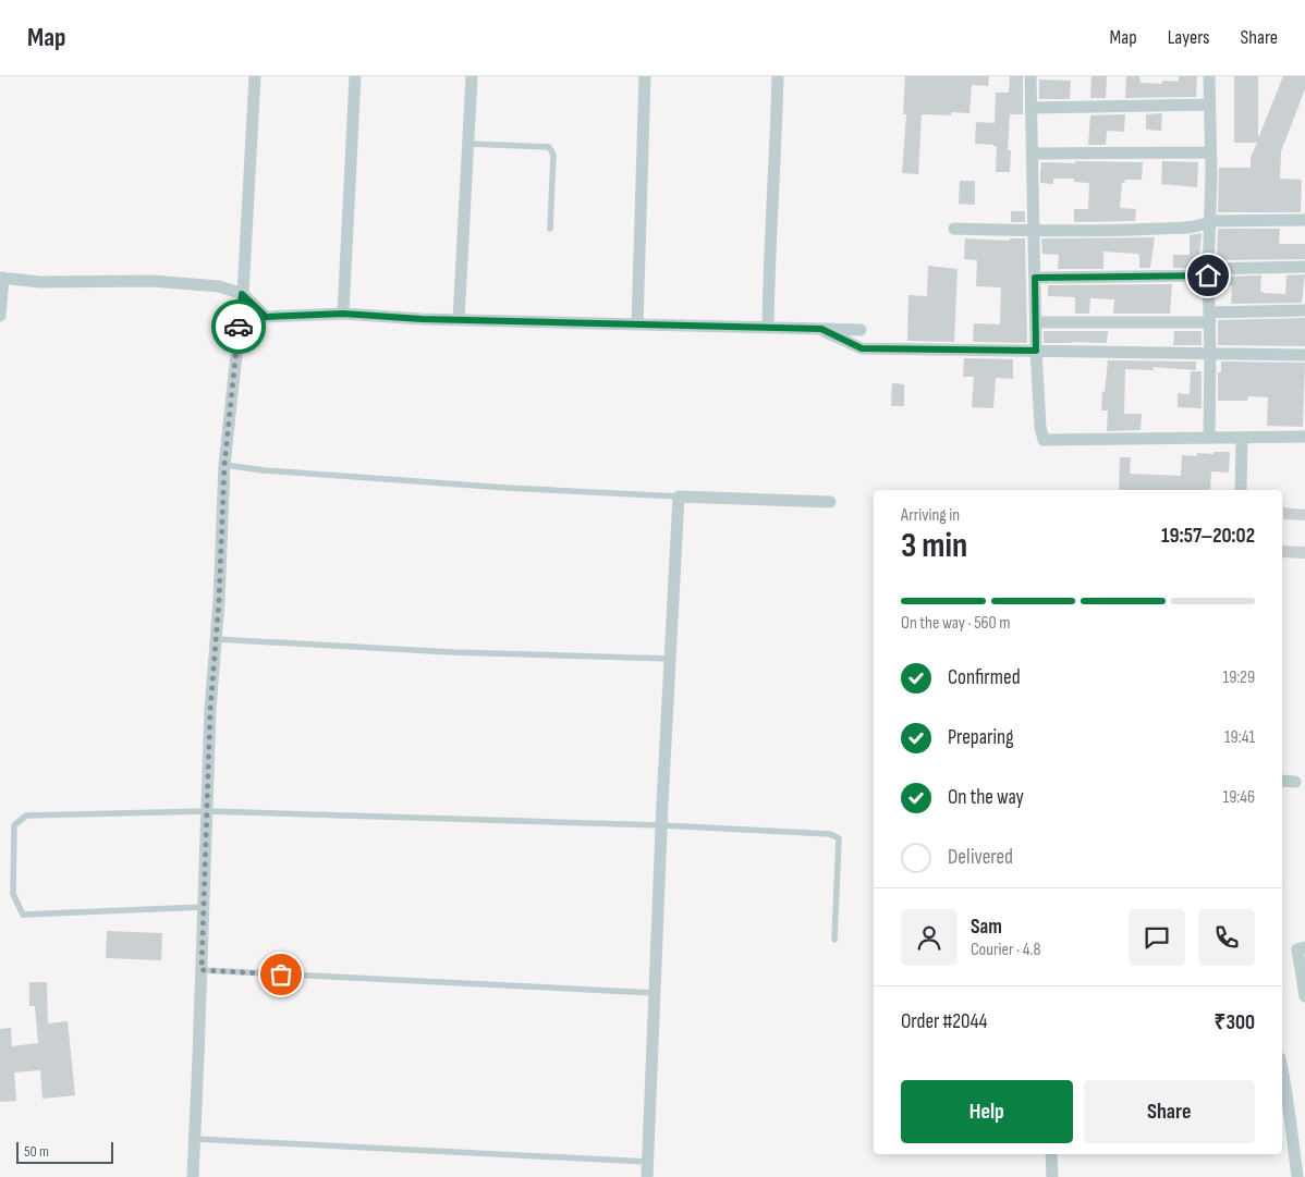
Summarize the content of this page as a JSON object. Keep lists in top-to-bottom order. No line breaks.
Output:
{"scale_bar":"50 m","page":{"header":"Map","nav":["Map","Layers","Share"],"heading":["3 min","Arriving in","19:57–20:02"],"panel":["Sam","Courier · 4.8","Order #2044","₹300"],"bar":"On the way · 560 m","list":[["Confirmed","19:29"],["Preparing","19:41"],["On the way","19:46"],"Delivered"],"buttons":["Help","Share"],"scale":"50 m"}}
